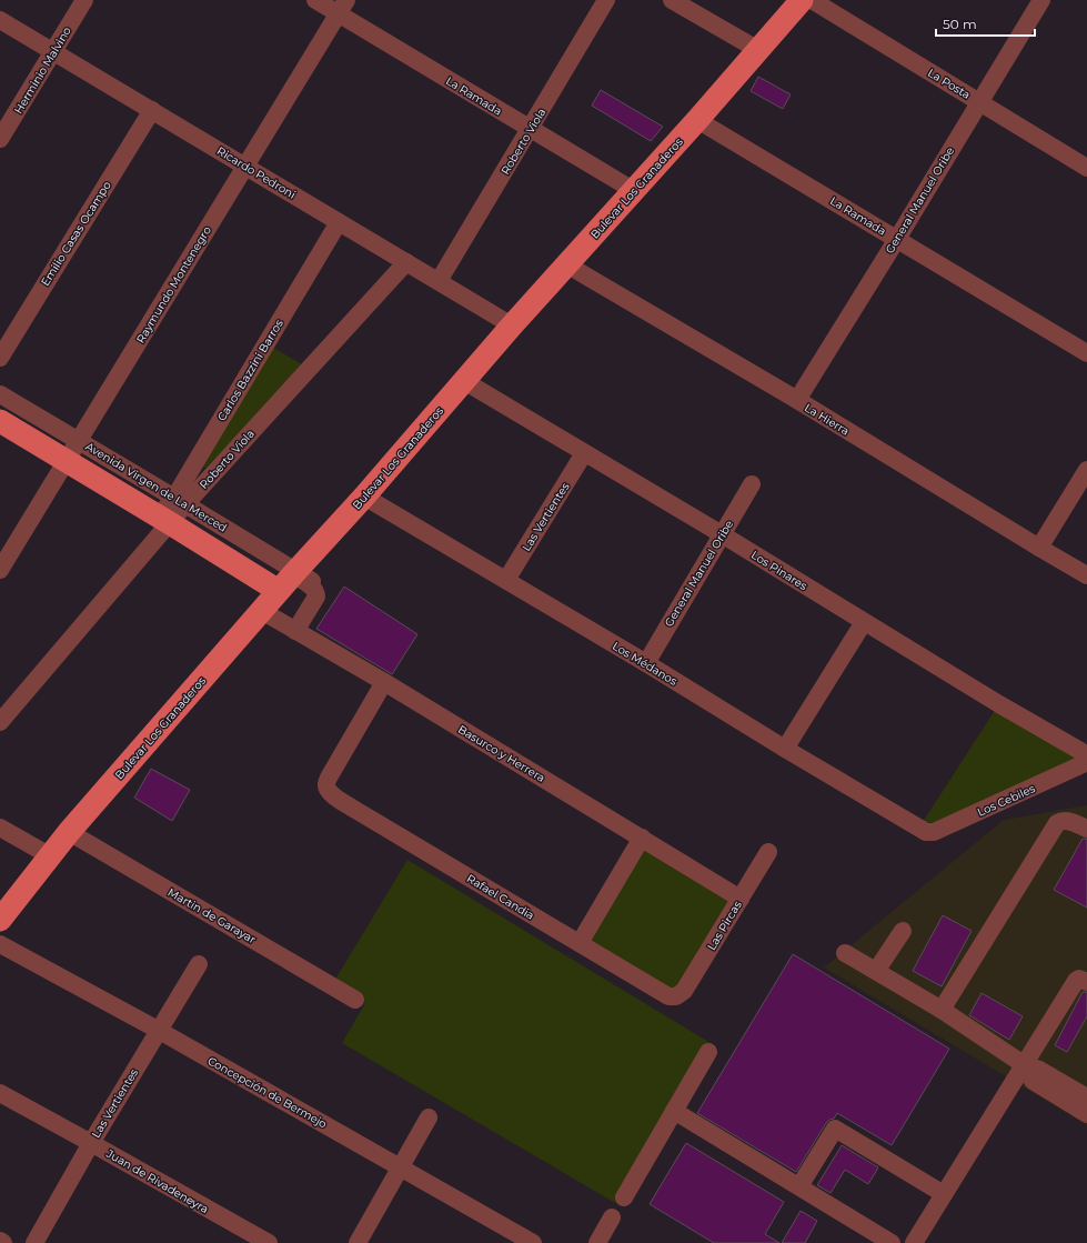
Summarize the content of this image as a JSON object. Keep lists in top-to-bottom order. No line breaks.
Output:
{"streets":{"main road":["Bulevar Los Granaderos"],"street":["Herminio Malvino","La Posta","La Ramada","Roberto Viola","Ricardo Pedroni","General Manuel Oribe","Emilio Casas Ocampo","Raymundo Montenegro","Carlos Bazzini Barros","La Hierra","Avenida Virgen de La Merced","Las Vertientes","Los Pinares","Los Médanos","Basurco y Herrera","Los Cebiles","Rafael Candia","Martin de Garayar","Las Pircas","Concepción de Bermejo","Juan de Rivadeneyra"]},"crossings":[["Herminio Malvino","Ricardo Pedroni"],["La Posta","General Manuel Oribe"],["La Ramada","Roberto Viola"],["La Ramada","Bulevar Los Granaderos"],["La Ramada","General Manuel Oribe"],["La Ramada","Raymundo Montenegro"],["Roberto Viola","Ricardo Pedroni"],["Roberto Viola","Carlos Bazzini Barros"],["Roberto Viola","Avenida Virgen de La Merced"],["Ricardo Pedroni","Bulevar Los Granaderos"],["Ricardo Pedroni","Emilio Casas Ocampo"],["Ricardo Pedroni","Raymundo Montenegro"],["Ricardo Pedroni","Carlos Bazzini Barros"],["Bulevar Los Granaderos","La Hierra"],["Bulevar Los Granaderos","Avenida Virgen de La Merced"],["Bulevar Los Granaderos","Los Pinares"],["Bulevar Los Granaderos","Los Médanos"],["Bulevar Los Granaderos","Basurco y Herrera"],["Bulevar Los Granaderos","Martin de Garayar"],["General Manuel Oribe","La Hierra"],["General Manuel Oribe","Los Pinares"],["General Manuel Oribe","Los Médanos"],["Raymundo Montenegro","Avenida Virgen de La Merced"],["Carlos Bazzini Barros","Avenida Virgen de La Merced"],["Avenida Virgen de La Merced","Basurco y Herrera"],["Las Vertientes","Los Pinares"],["Las Vertientes","Los Médanos"],["Las Vertientes","Concepción de Bermejo"],["Las Vertientes","Juan de Rivadeneyra"],["Los Pinares","Los Cebiles"],["Los Médanos","Los Cebiles"],["Basurco y Herrera","Rafael Candia"],["Basurco y Herrera","Las Pircas"],["Rafael Candia","Las Pircas"]],"scale_bar":"50 m"}
